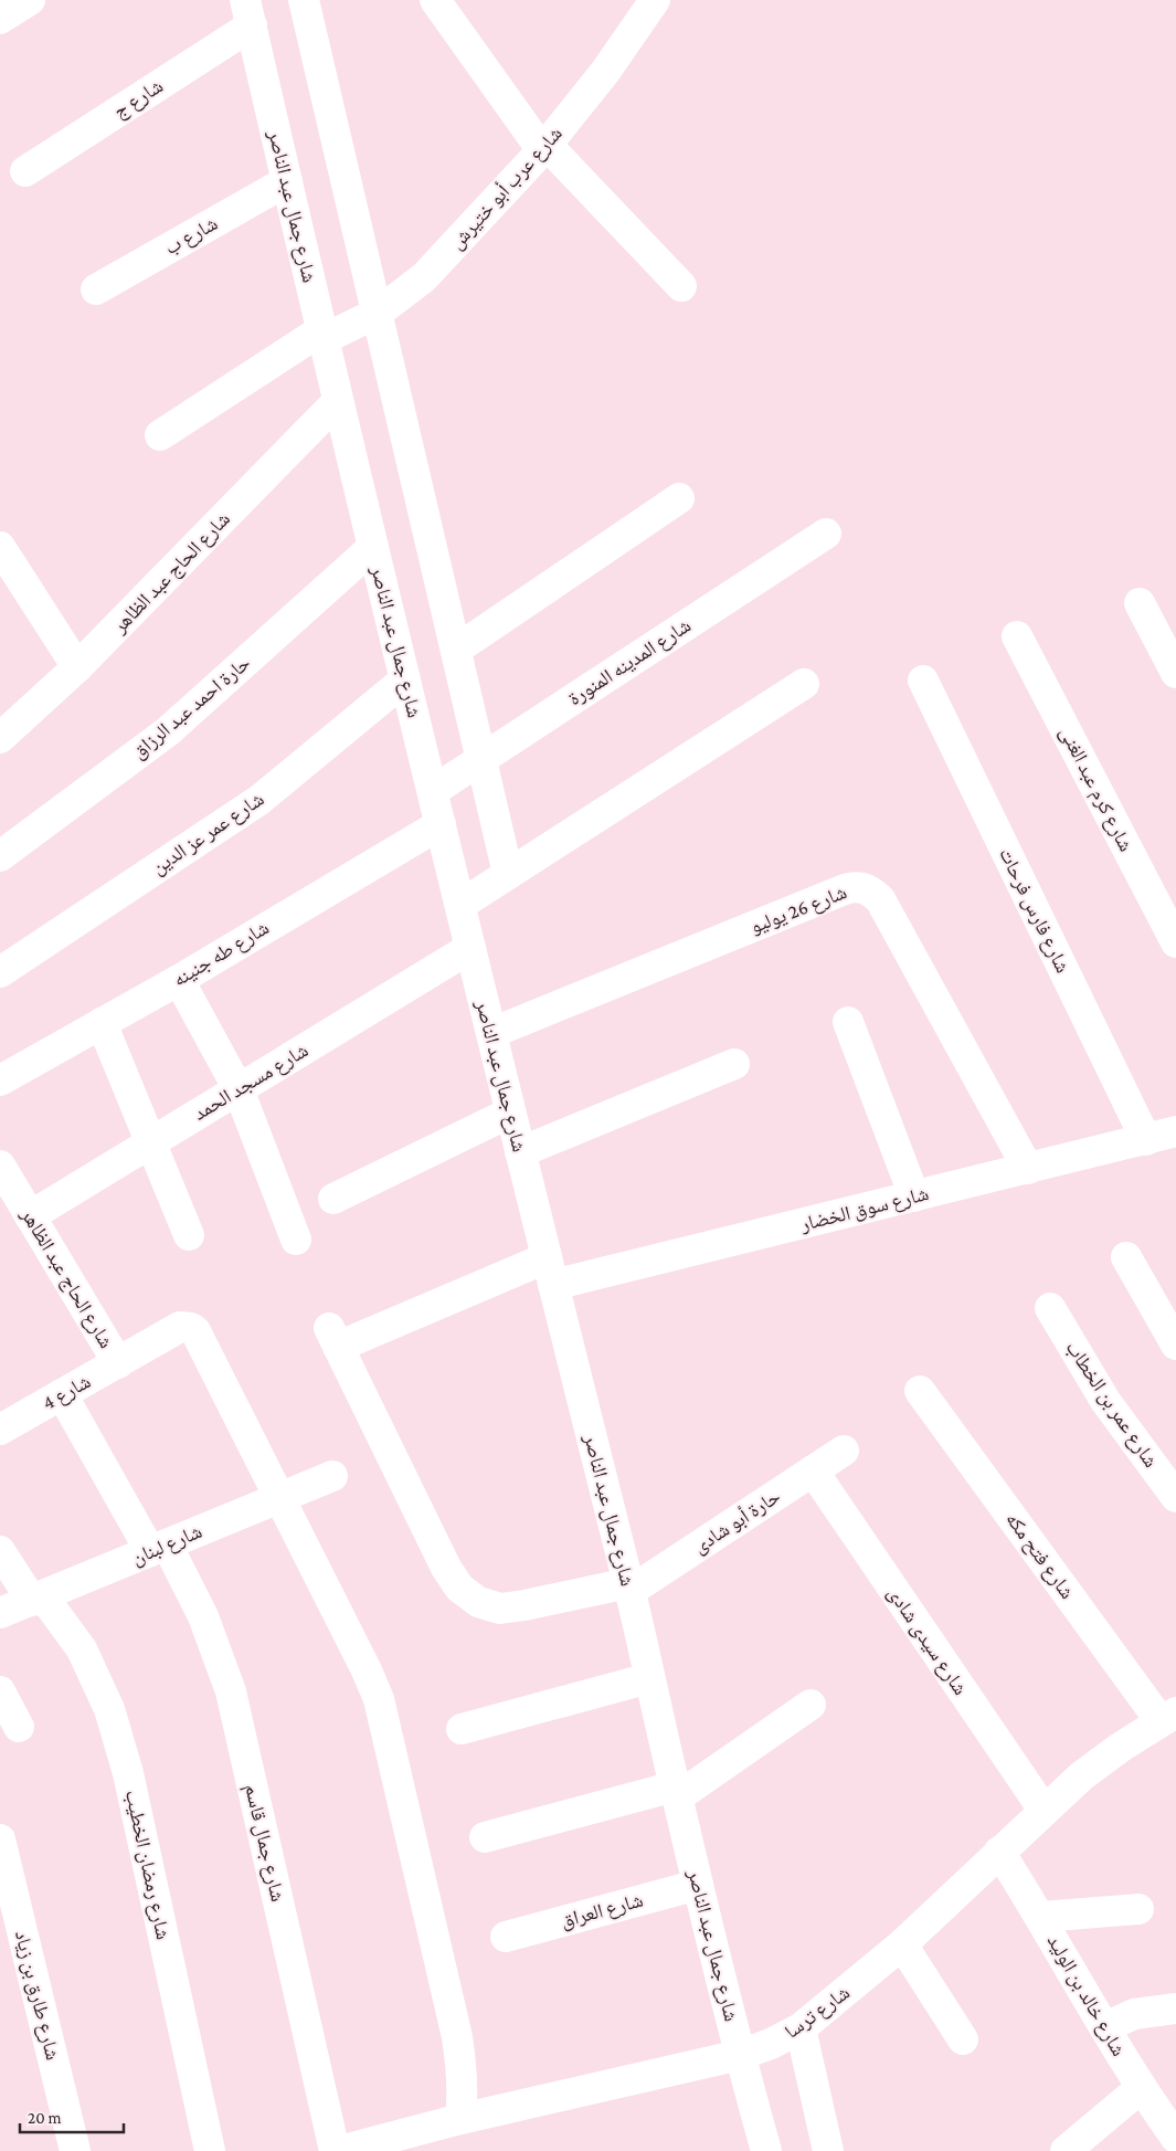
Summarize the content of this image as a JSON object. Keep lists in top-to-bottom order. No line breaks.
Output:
{"streets":{"street":["شارع ج","شارع عرب أبو ختيرش","شارع جمال عبد الناصر","شارع ب","شارع الحاج عبد الظاهر","شارع المدينه المنورة","حارة احمد عبد الرزاق","شارع كرم عبد الغنى","شارع عمر عز الدين","شارع 26 يوليو","شارع فارس فرحات","شارع طه جنينه","شارع مسجد الحمد","شارع سوق الخضار","شارع 4","شارع عمر بن الخطاب","حارة أبو شادى","شارع لبنان","شارع فتح مكه","شارع سيدى شادى","شارع جمال قاسم","شارع رمضان الخطيب","شارع العراق","شارع طارق بن زياد","شارع خالد بن الوليد","شارع ترسا"]},"crossings":[["شارع ج","شارع جمال عبد الناصر"],["شارع عرب أبو ختيرش","شارع جمال عبد الناصر"],["شارع جمال عبد الناصر","شارع ب"],["شارع جمال عبد الناصر","شارع الحاج عبد الظاهر"],["شارع جمال عبد الناصر","شارع المدينه المنورة"],["شارع جمال عبد الناصر","حارة احمد عبد الرزاق"],["شارع جمال عبد الناصر","شارع عمر عز الدين"],["شارع جمال عبد الناصر","شارع 26 يوليو"],["شارع جمال عبد الناصر","شارع طه جنينه"],["شارع جمال عبد الناصر","شارع مسجد الحمد"],["شارع جمال عبد الناصر","شارع سوق الخضار"],["شارع جمال عبد الناصر","حارة أبو شادى"],["شارع جمال عبد الناصر","شارع العراق"],["شارع جمال عبد الناصر","شارع ترسا"],["شارع الحاج عبد الظاهر","شارع مسجد الحمد"],["شارع الحاج عبد الظاهر","شارع 4"],["شارع 26 يوليو","شارع سوق الخضار"],["شارع فارس فرحات","شارع سوق الخضار"],["شارع سوق الخضار","حارة أبو شادى"],["شارع 4","شارع لبنان"],["شارع 4","شارع جمال قاسم"],["حارة أبو شادى","شارع سيدى شادى"],["شارع لبنان","شارع جمال قاسم"],["شارع لبنان","شارع رمضان الخطيب"],["شارع فتح مكه","شارع ترسا"],["شارع سيدى شادى","شارع ترسا"],["شارع جمال قاسم","شارع ترسا"],["شارع خالد بن الوليد","شارع ترسا"]],"scale_bar":"20 m"}
